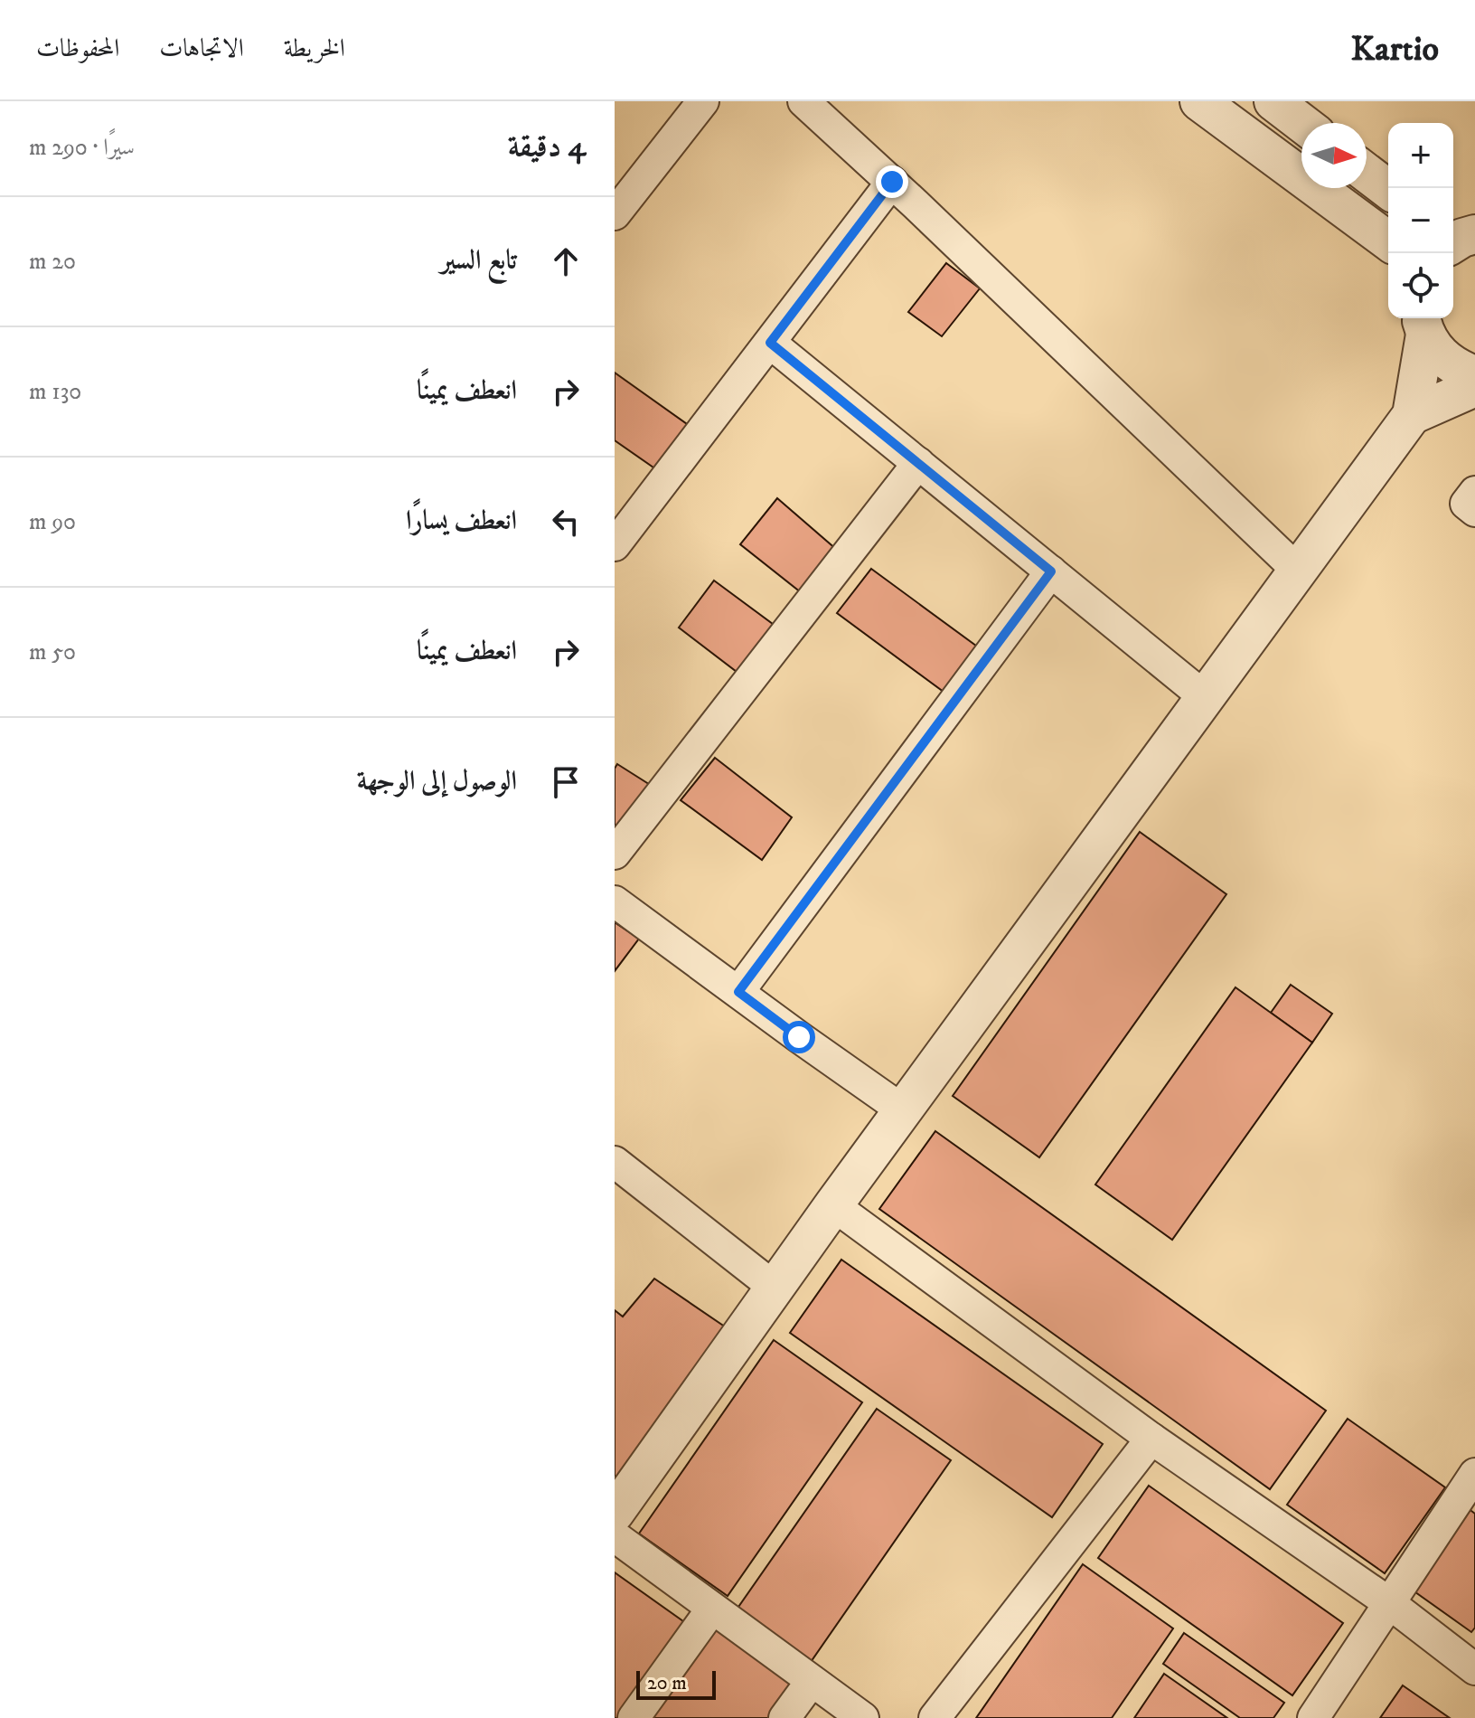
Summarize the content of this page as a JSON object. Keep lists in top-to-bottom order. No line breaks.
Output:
{"scale_bar":"20 m","north":"right","page":{"header":"Kartio","nav":["الخريطة","الاتجاهات","المحفوظات"],"heading":["4 دقيقة","سيرًا · 290 m"],"map_buttons":["+","−"],"list":[["تابع السير","20 m"],["انعطف يمينًا","130 m"],["انعطف يسارًا","90 m"],["انعطف يمينًا","50 m"],"الوصول إلى الوجهة"],"scale":"20 m"}}
